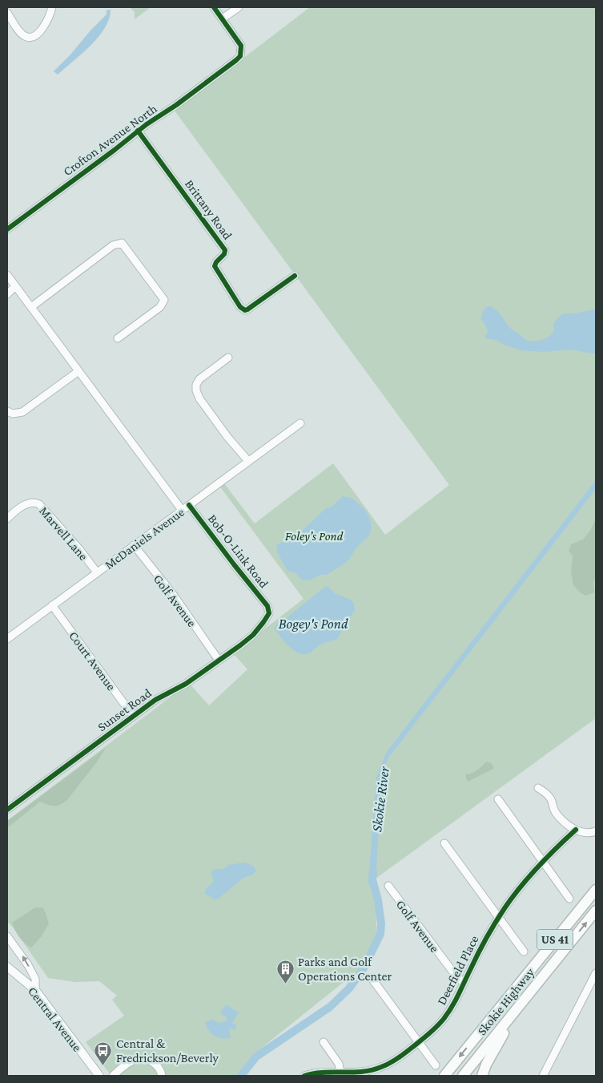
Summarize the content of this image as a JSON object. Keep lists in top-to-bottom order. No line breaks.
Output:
{"streets":{"highway":["US 41","Skokie Highway"],"main road":["Central Avenue"],"street":["Crofton Avenue North","Brittany Road","Marvell Lane","McDaniels Avenue","Bob-O-Link Road","Golf Avenue","Court Avenue","Sunset Road","Deerfield Place"]},"crossings":[["Crofton Avenue North","Brittany Road"],["Marvell Lane","McDaniels Avenue"],["McDaniels Avenue","Bob-O-Link Road"],["McDaniels Avenue","Golf Avenue"],["McDaniels Avenue","Court Avenue"],["Bob-O-Link Road","Sunset Road"],["Golf Avenue","Deerfield Place"],["Court Avenue","Sunset Road"]],"water":["Bogey's Pond","Skokie River"],"parks":["Foley’s Pond"],"places":{"building":["Parks and Golf Operations Center"],"bus stop":["Central & Fredrickson/Beverly"]}}
